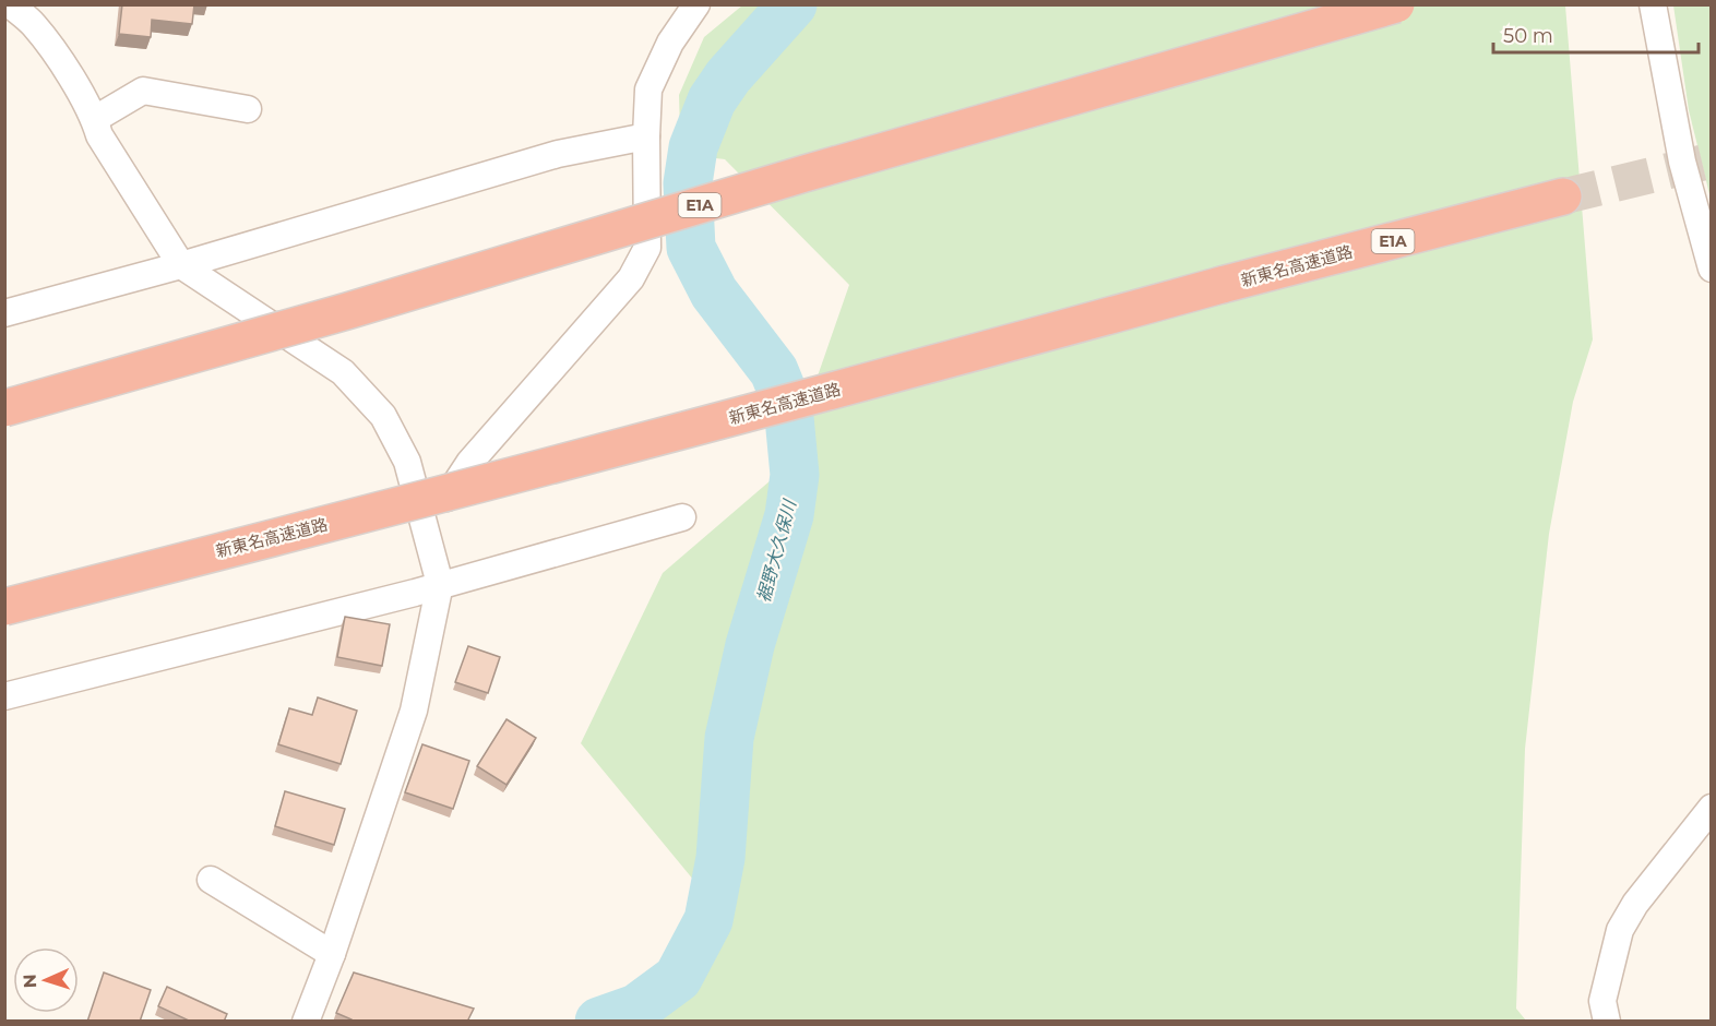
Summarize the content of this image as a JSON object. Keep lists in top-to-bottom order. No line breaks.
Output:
{"streets":{"highway":["E1A","新東名高速道路"]},"water":["裾野大久保川"],"scale_bar":"50 m","north":"left"}
